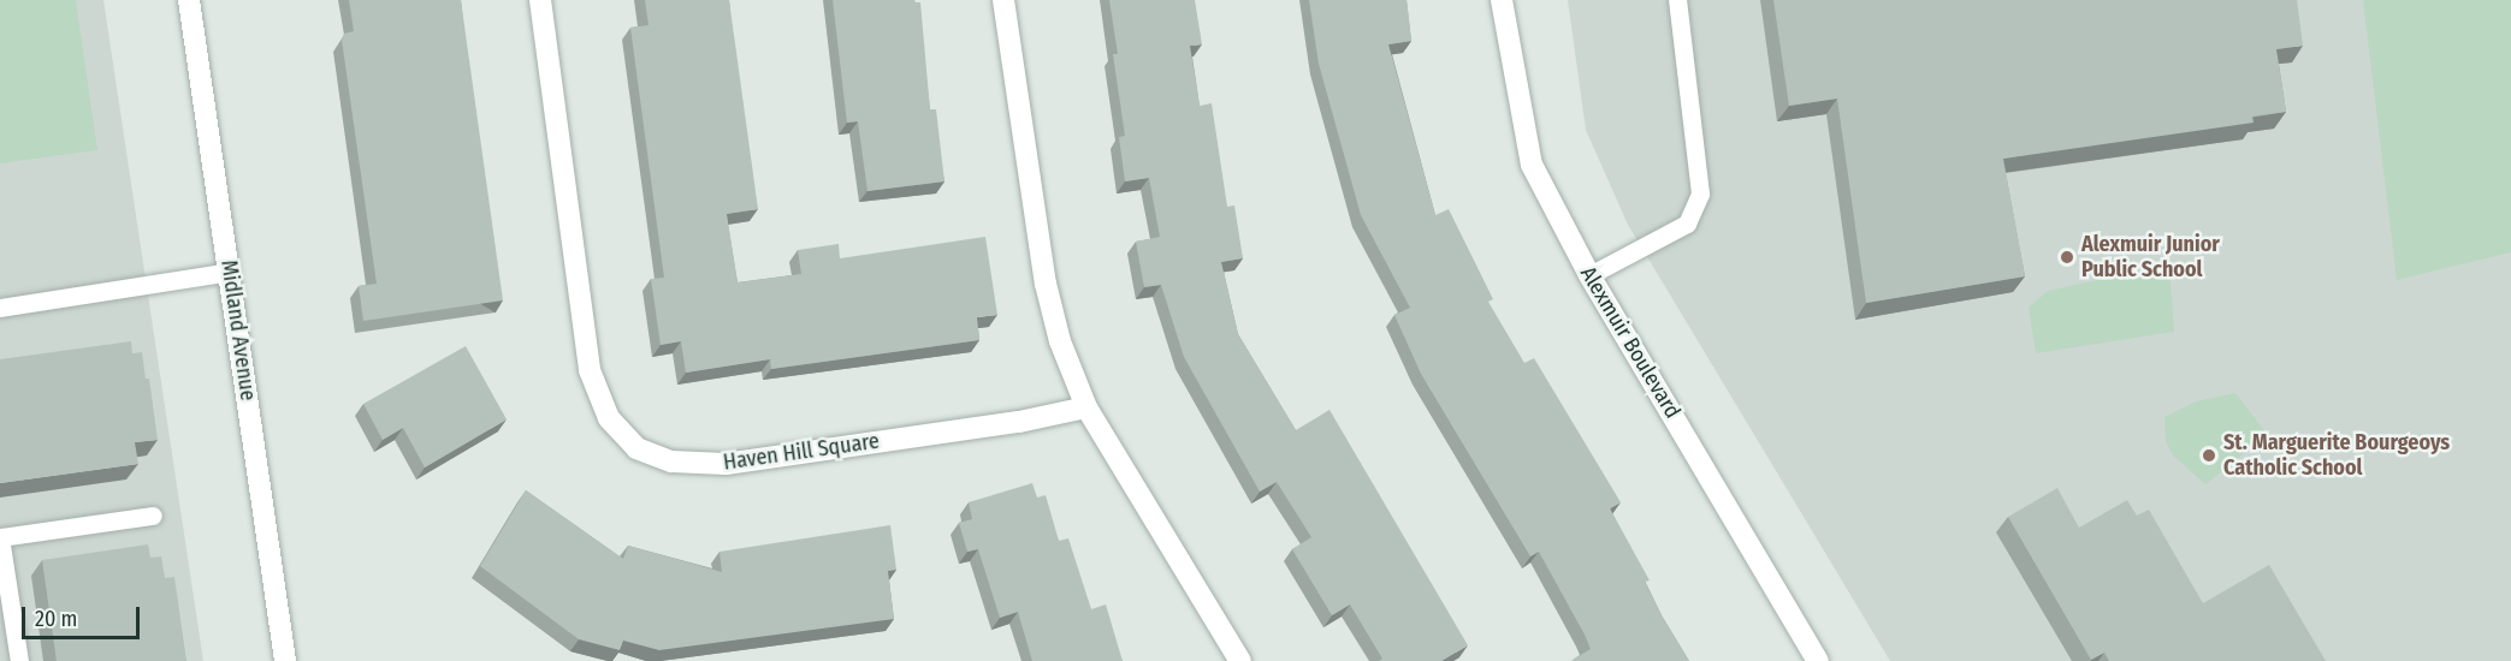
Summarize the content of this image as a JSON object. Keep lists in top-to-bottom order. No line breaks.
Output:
{"streets":{"street":["Midland Avenue","Alexmuir Boulevard","Haven Hill Square"]},"places":["Alexmuir Junior Public School","St. Marguerite Bourgeoys Catholic School"],"scale_bar":"20 m"}
